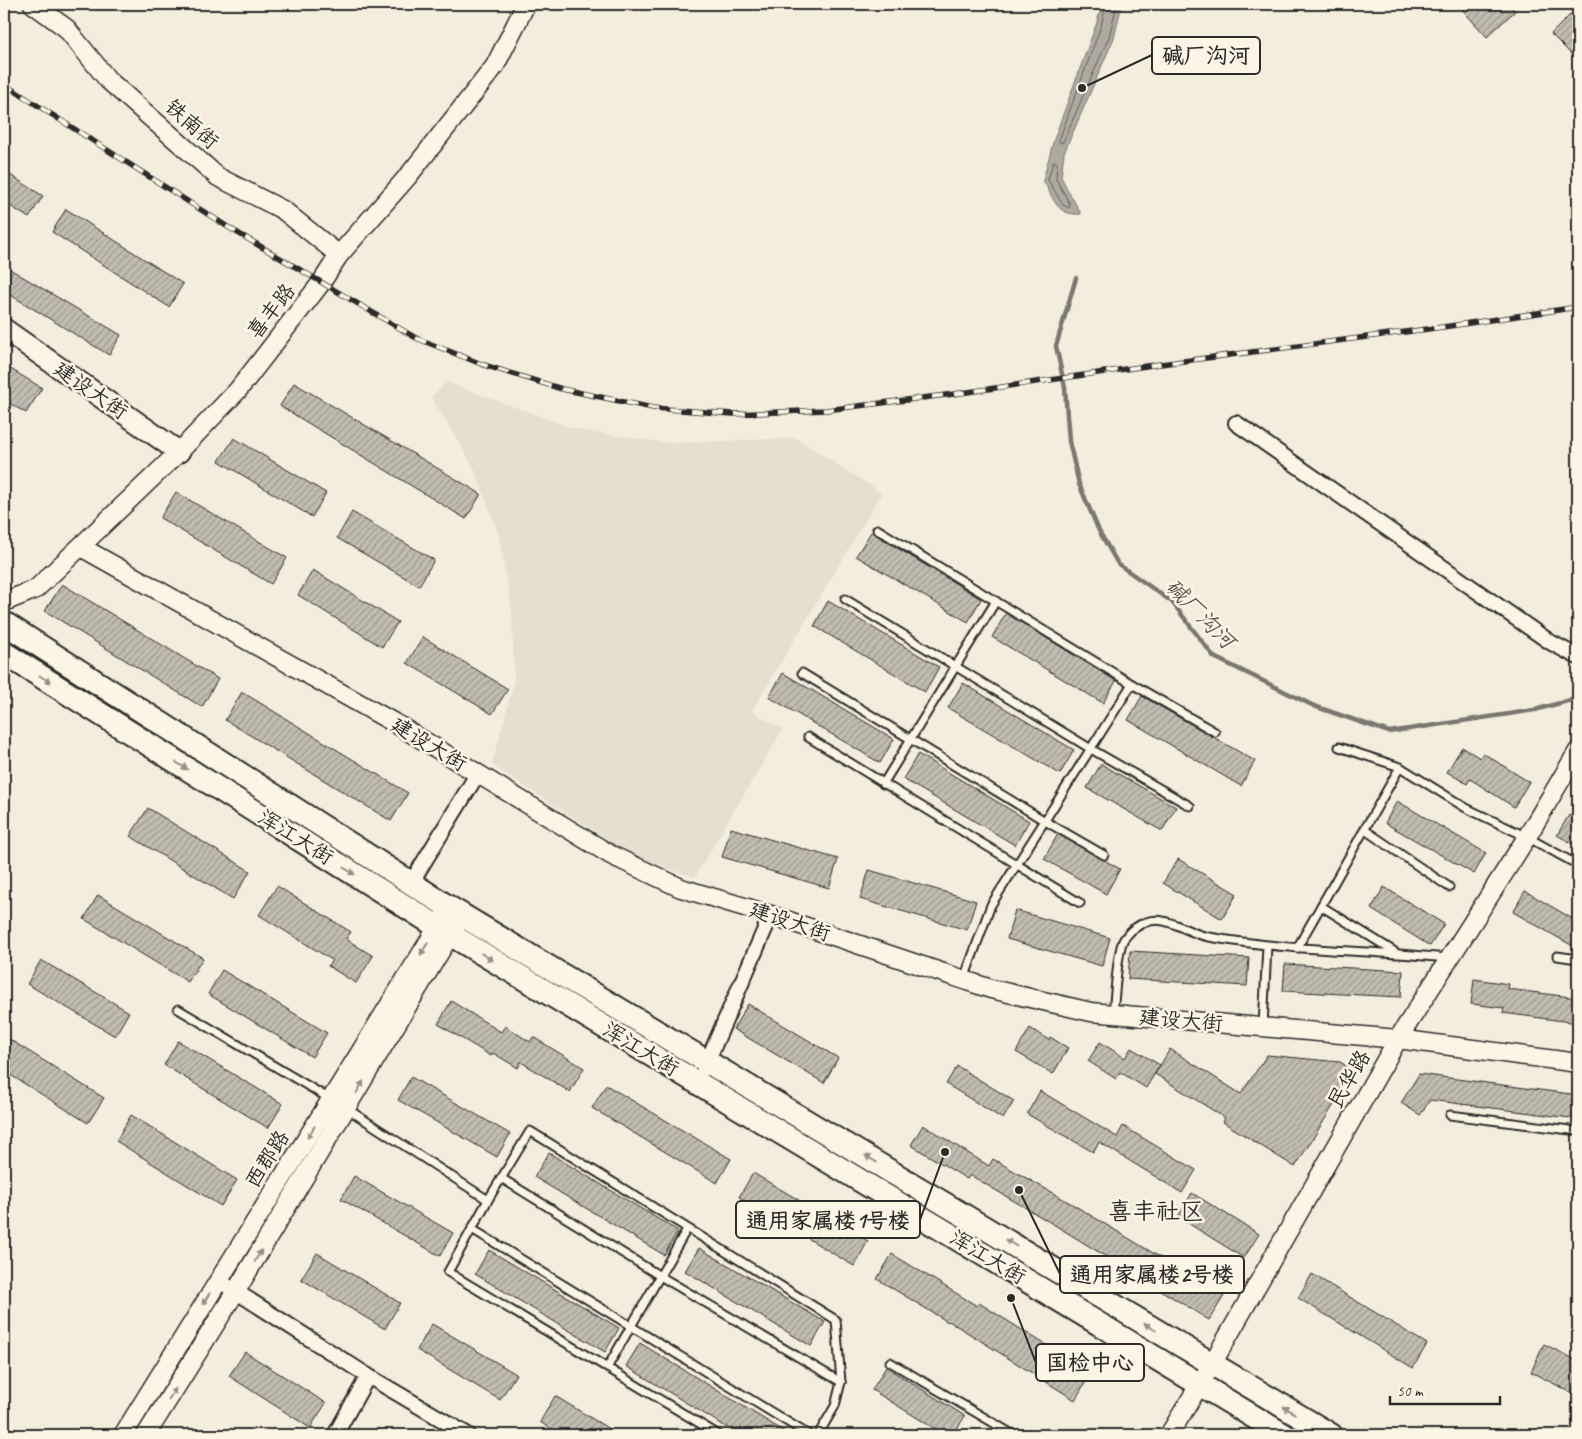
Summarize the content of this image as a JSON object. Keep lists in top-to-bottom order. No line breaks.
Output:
{"streets":{"main road":["建设大街","浑江大街"],"street":["铁南街","喜丰路","民华路","西郡路"]},"crossings":[["铁南街","喜丰路"],["喜丰路","建设大街"],["建设大街","民华路"],["浑江大街","民华路"],["浑江大街","西郡路"]],"districts":["喜丰社区"],"water":["碱厂沟河"],"places":["碱厂沟河","通用家属楼1号楼","通用家属楼2号楼","国检中心"],"scale_bar":"50 m"}
